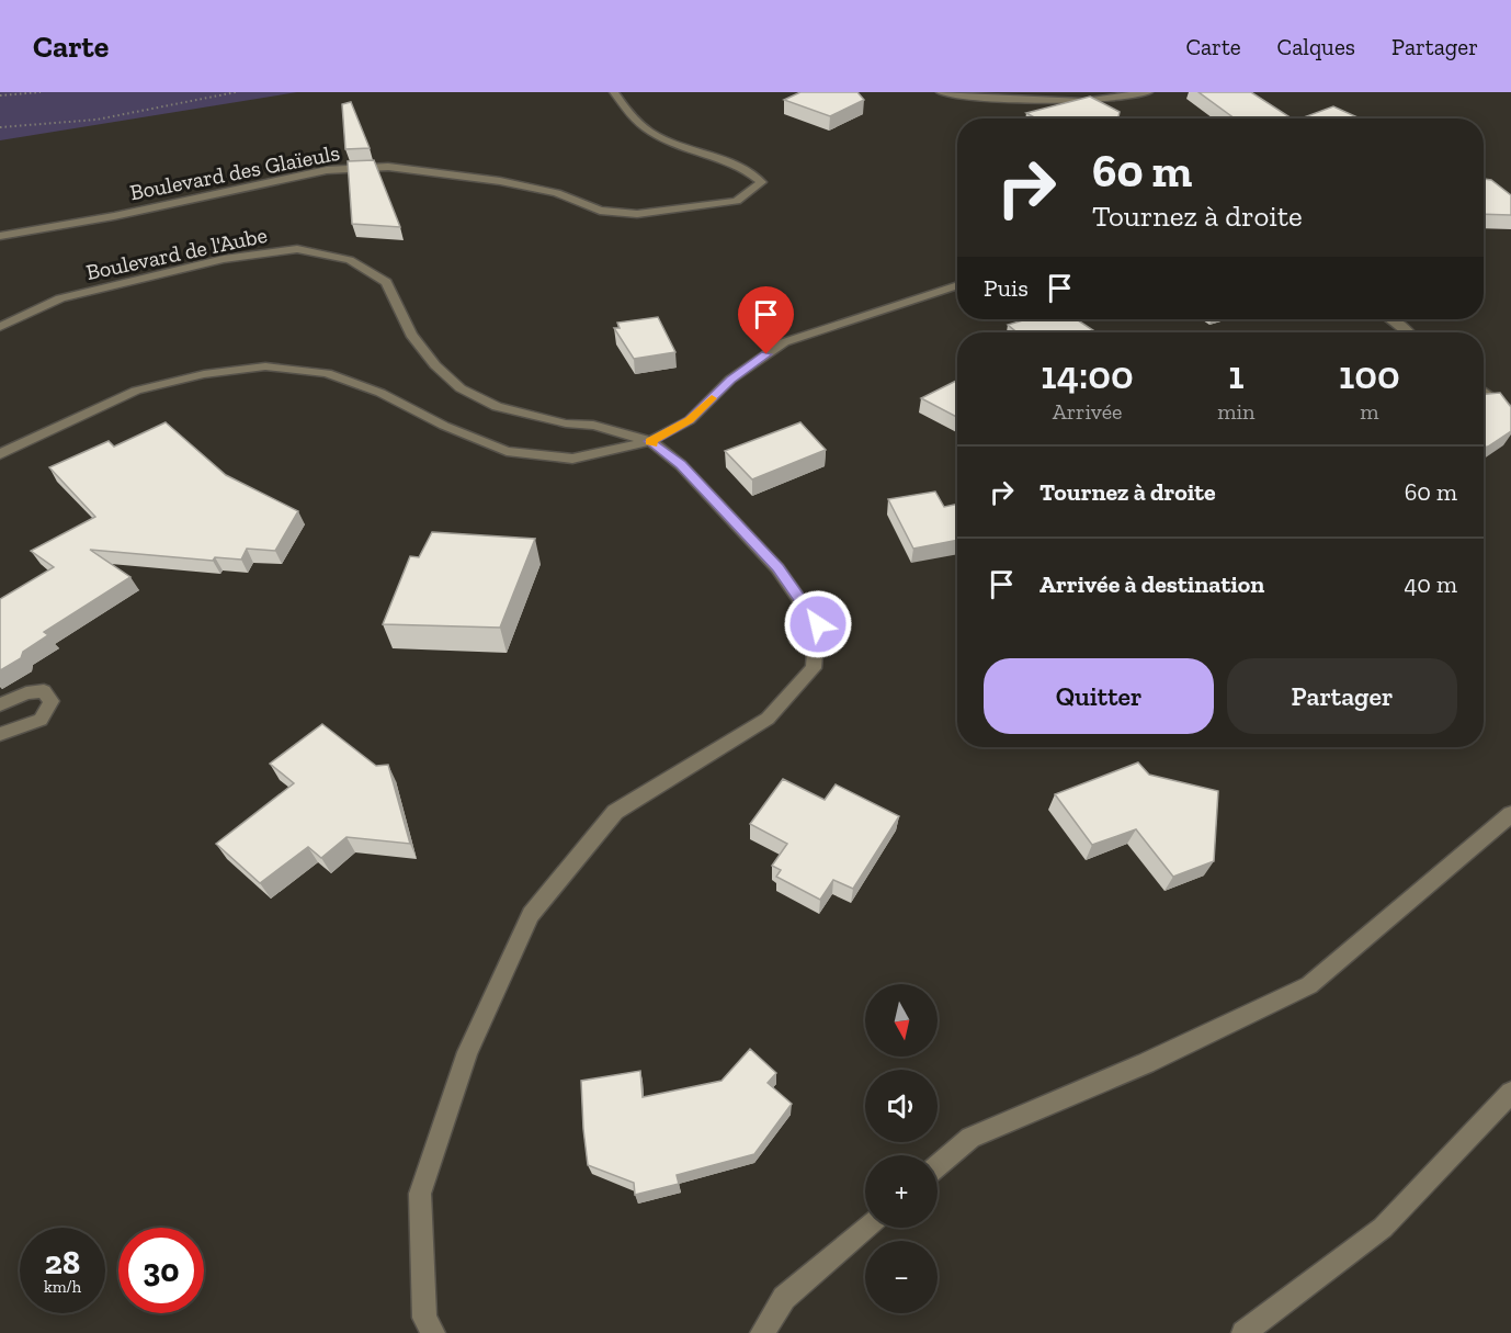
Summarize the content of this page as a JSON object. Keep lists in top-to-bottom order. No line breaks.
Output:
{"streets":{"street":["Boulevard des Glaïeuls","Boulevard de l'Aube"]},"north":"bottom","page":{"header":"Carte","nav":["Carte","Calques","Partager"],"turn":["60 m","Tournez à droite"],"then":"Puis","eta":["14:00","Arrivée","1","min","100","m"],"list":[{"name":"Tournez à droite","value":"60 m"},{"name":"Arrivée à destination","value":"40 m"}],"buttons":["Quitter","Partager"],"map_buttons":["+","−"],"speed":"28 km/h","limit":"30"}}
